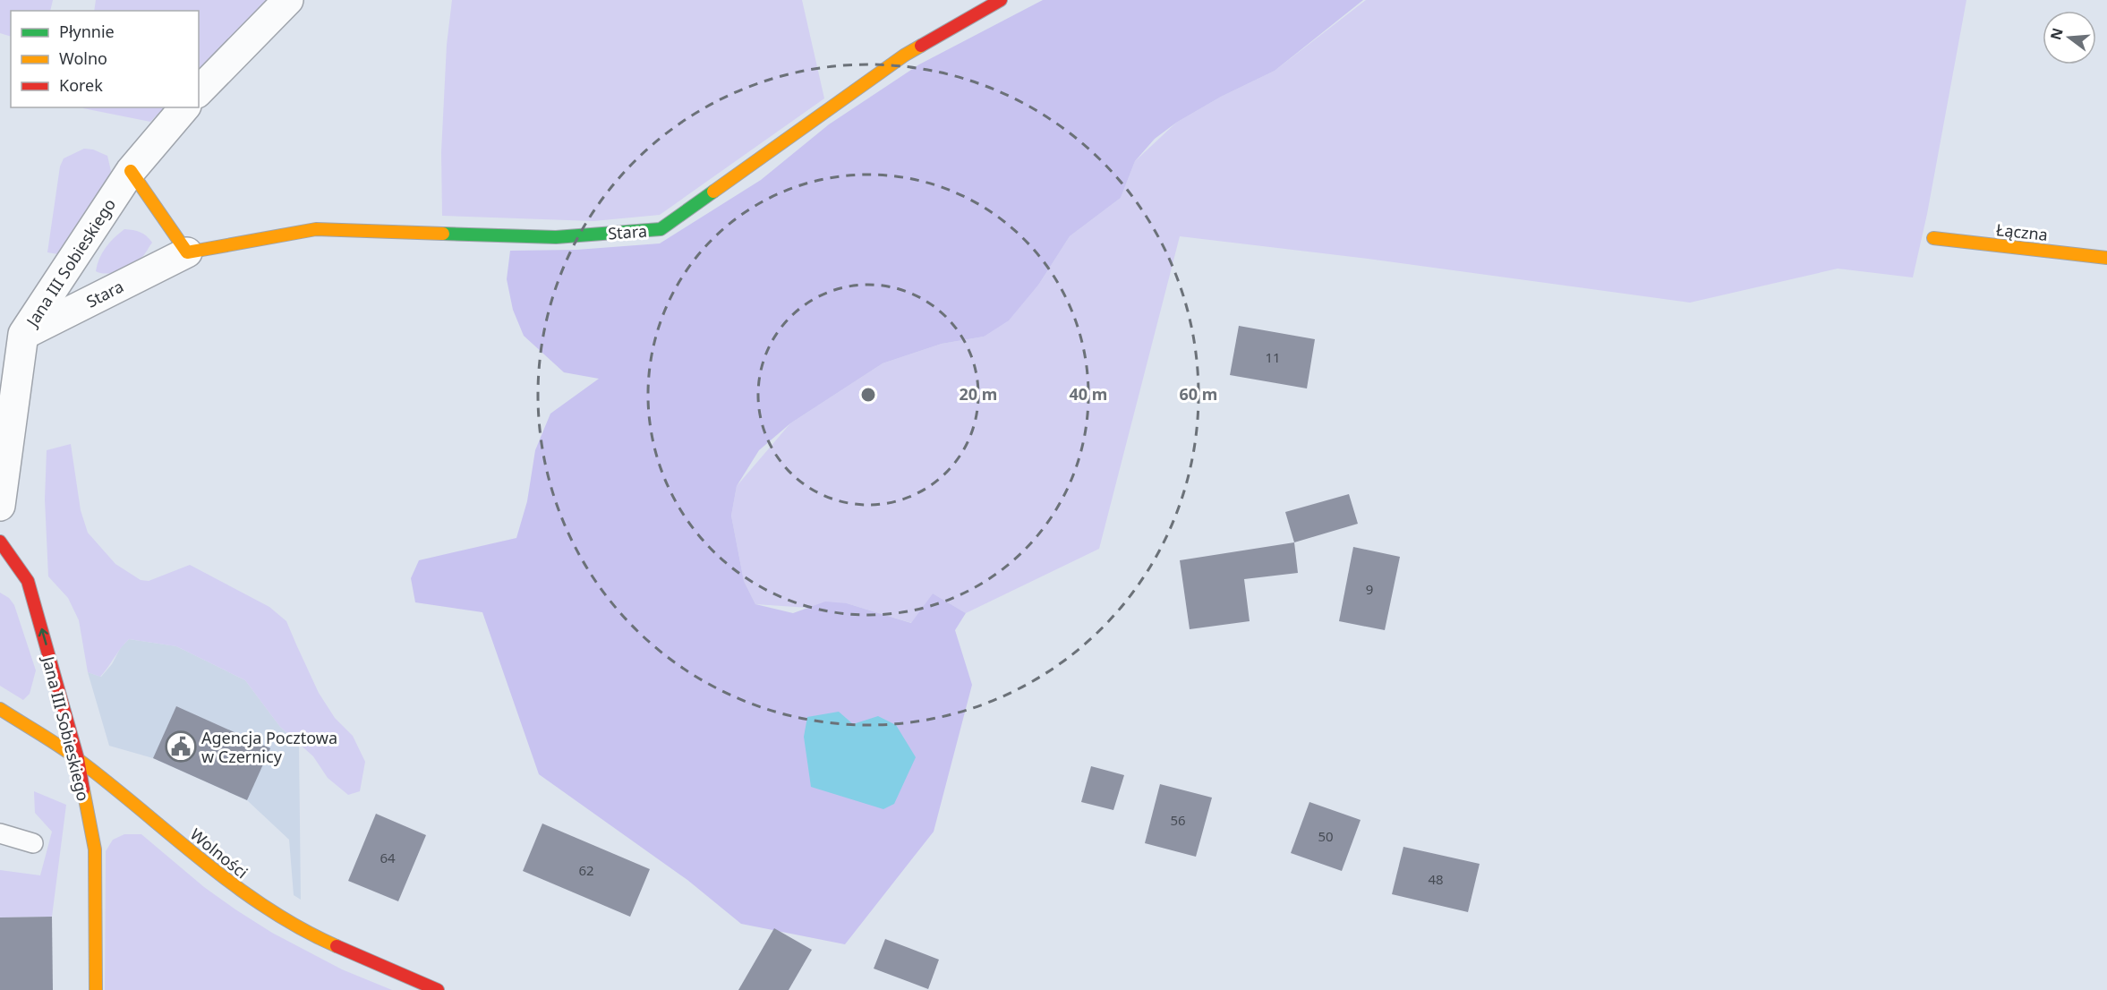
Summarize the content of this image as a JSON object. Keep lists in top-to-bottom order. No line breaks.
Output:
{"streets":{"street":["Stara","Łączna","Jana III Sobieskiego","Wolności"]},"crossings":[["Stara","Jana III Sobieskiego"],["Jana III Sobieskiego","Wolności"]],"places":{"public building":["Agencja Pocztowa w Czernicy"]},"house_numbers":["11","9","56","50","64","62","48"],"legend":["Płynnie","Wolno","Korek"],"north":"left","rings":["20 m","40 m","60 m"]}
